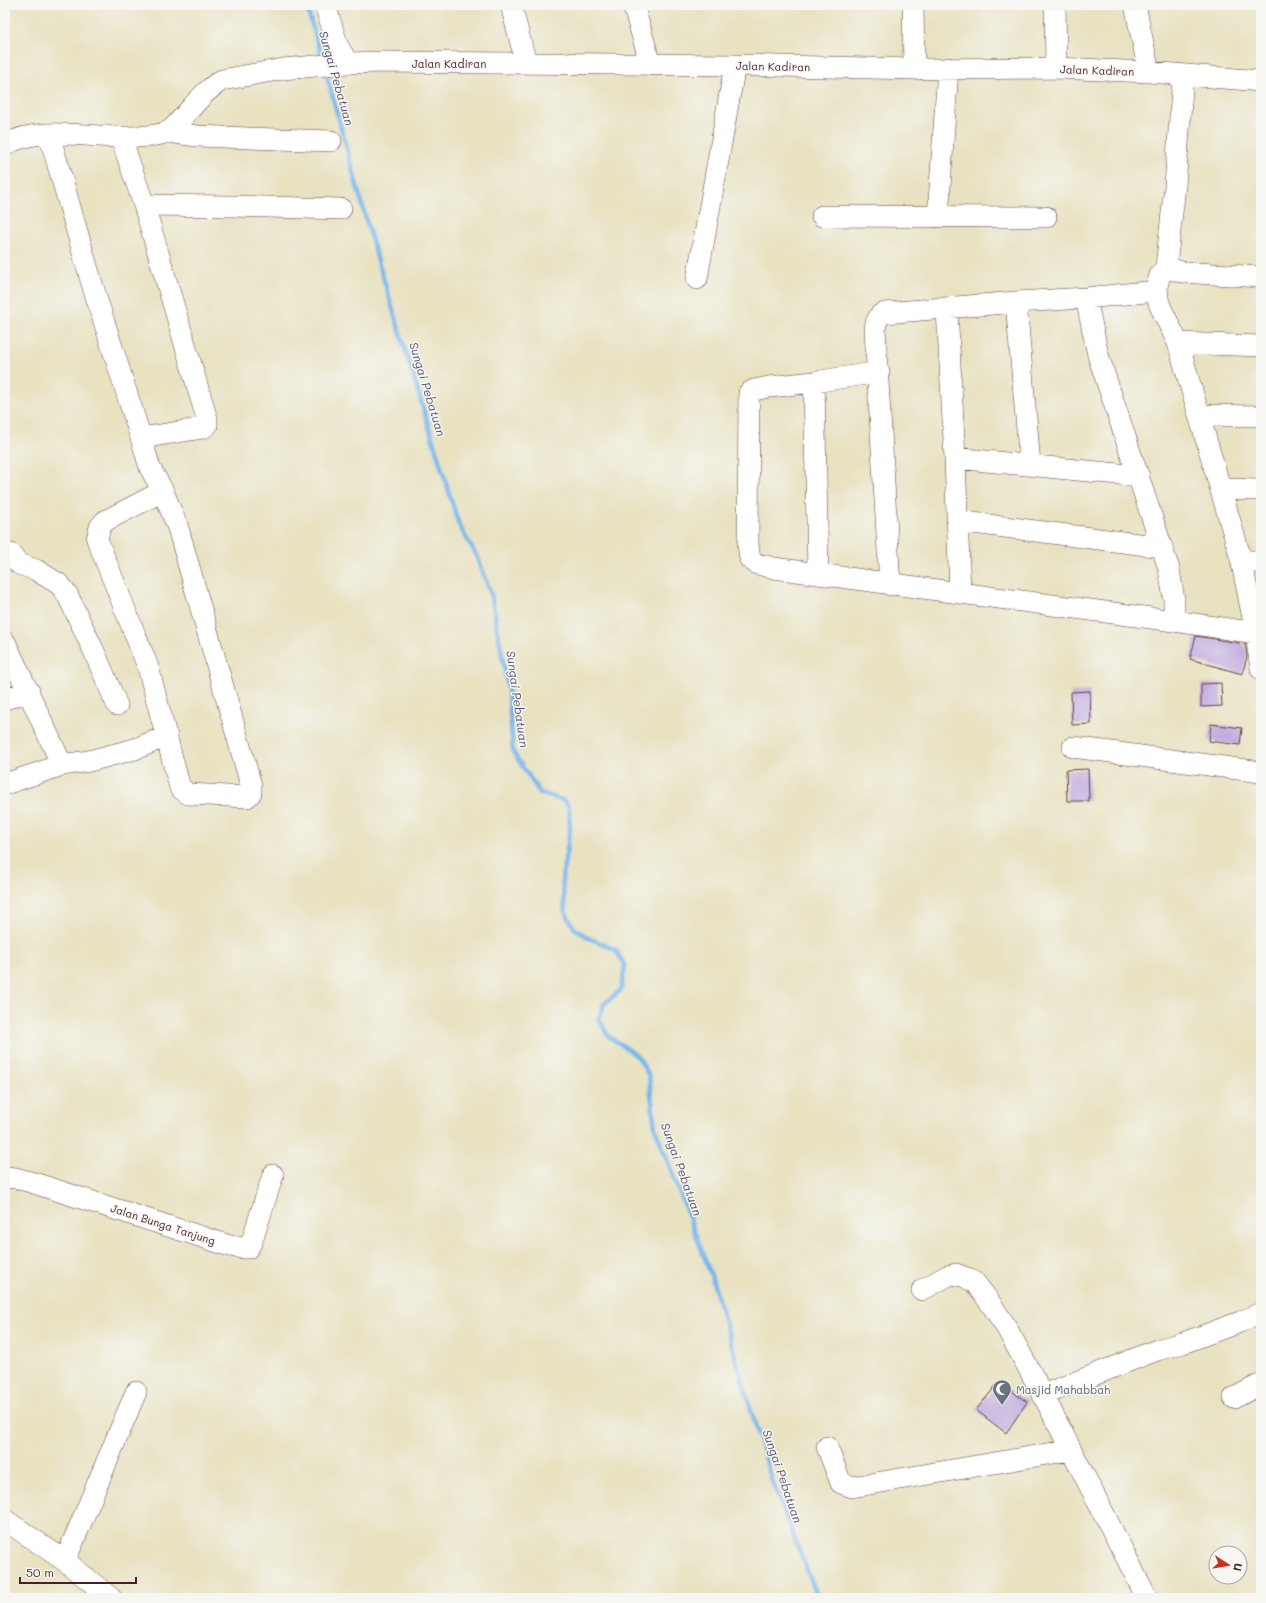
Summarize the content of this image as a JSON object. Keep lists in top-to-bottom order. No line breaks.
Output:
{"streets":{"street":["Jalan Kadiran","Jalan Bunga Tanjung"]},"water":["Sungai Pebatuan"],"places":{"mosque":["Masjid Mahabbah"]},"scale_bar":"50 m","north":"right"}
